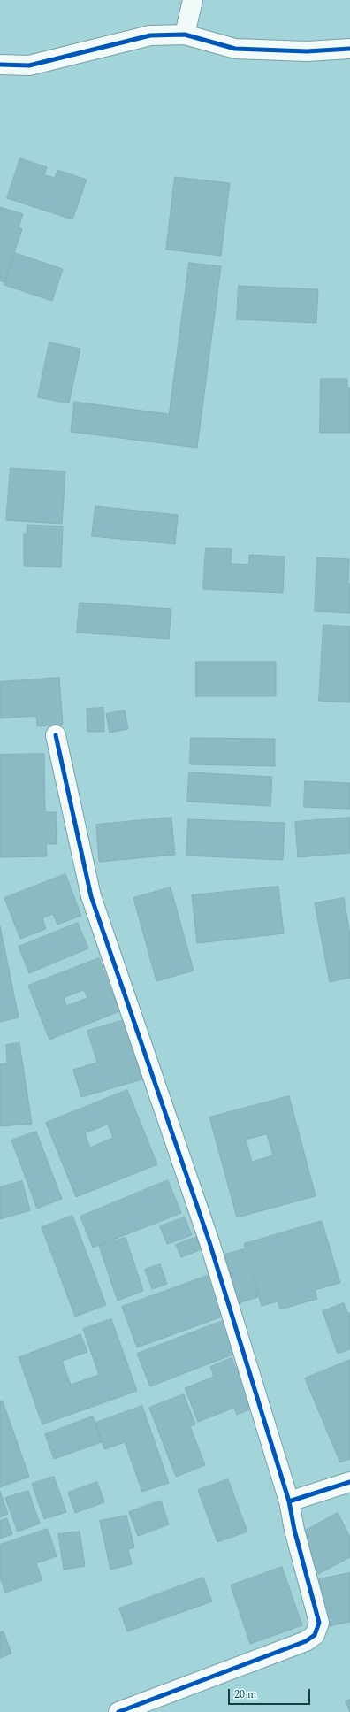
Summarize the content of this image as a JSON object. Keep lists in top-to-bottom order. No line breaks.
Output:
{"scale_bar":"20 m"}
